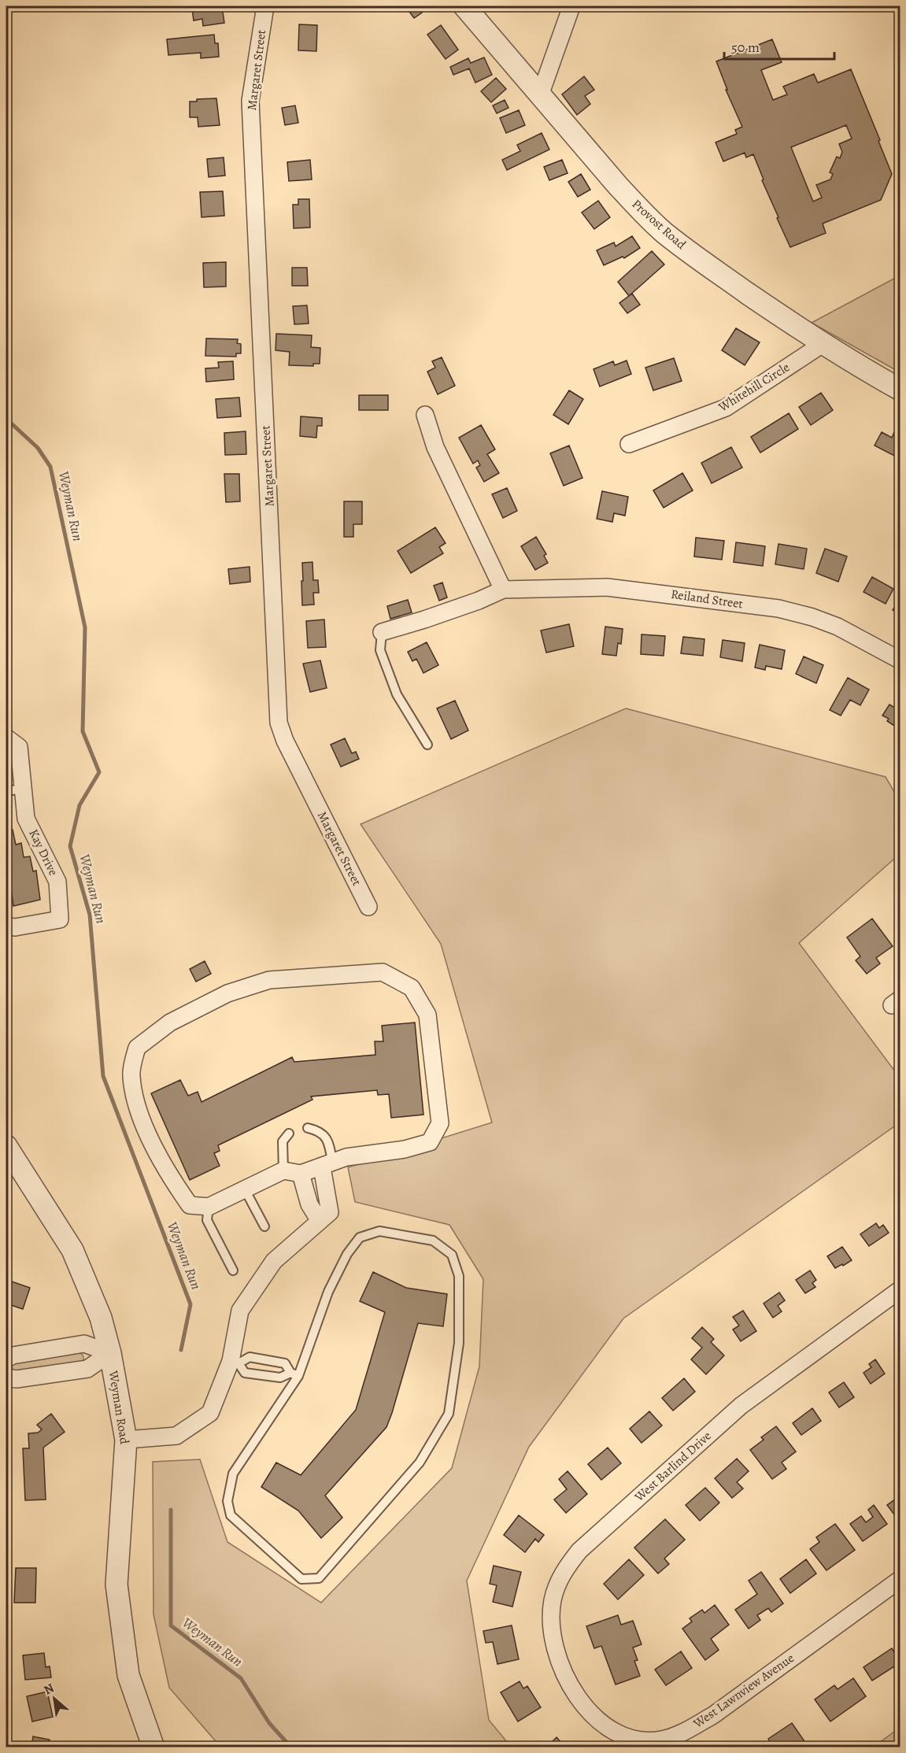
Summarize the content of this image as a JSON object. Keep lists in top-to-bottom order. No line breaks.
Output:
{"streets":{"street":["Margaret Street","Provost Road","Whitehill Circle","Reiland Street","Kay Drive","Weyman Road","West Barlind Drive","West Lawnview Avenue"]},"crossings":[["Provost Road","Whitehill Circle"],["West Barlind Drive","West Lawnview Avenue"]],"water":["Weyman Run"],"scale_bar":"50 m","north":"top left"}
